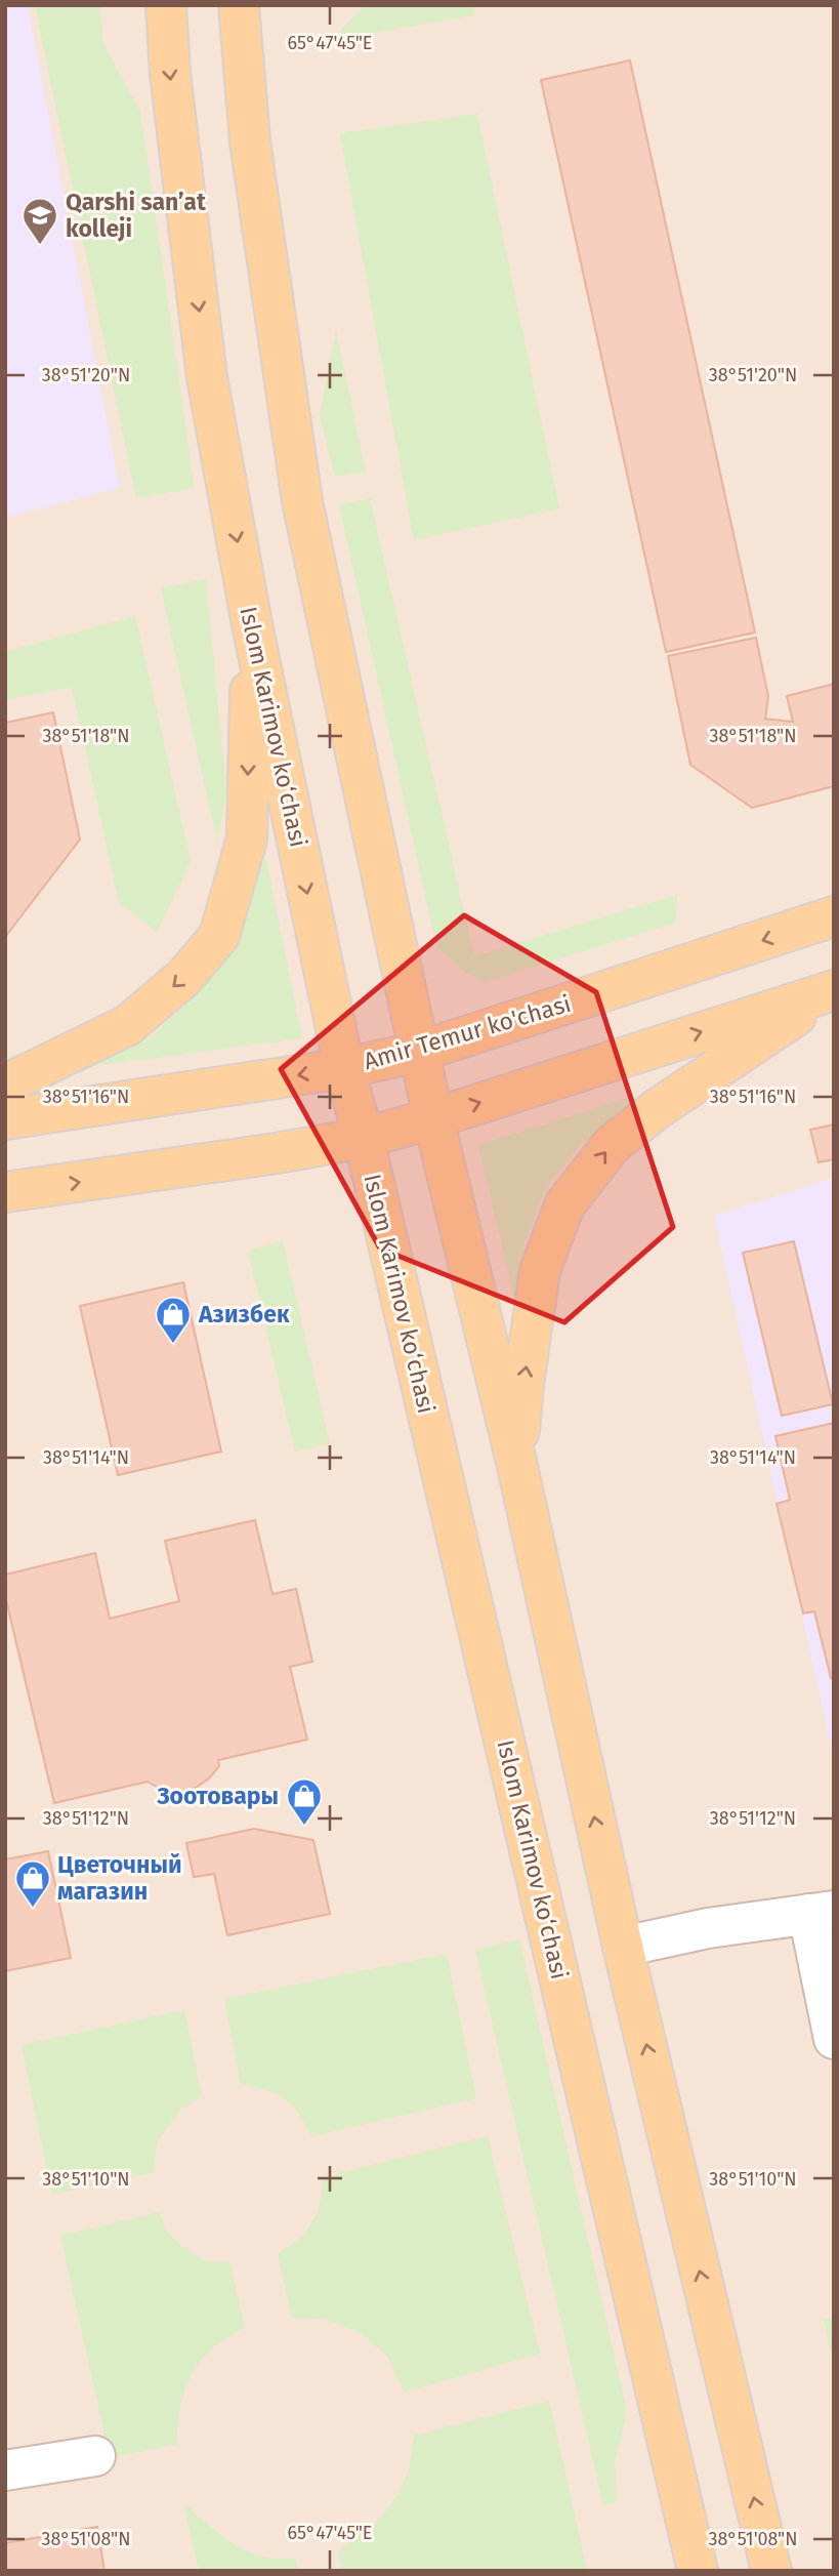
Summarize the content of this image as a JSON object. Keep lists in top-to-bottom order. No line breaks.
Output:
{"streets":{"main road":["Islom Karimov ko‘chasi","Amir Temur ko'chasi"]},"crossings":[["Islom Karimov ko‘chasi","Amir Temur ko'chasi"]],"places":{"school or university":["Qarshi san’at kolleji"],"shop":["Азизбек","Зоотовары","Цветочный магазин"]},"coordinates":["65°47'45\"E","38°51'20\"N","38°51'18\"N","38°51'16\"N","38°51'14\"N","38°51'12\"N","38°51'10\"N","38°51'08\"N"]}
